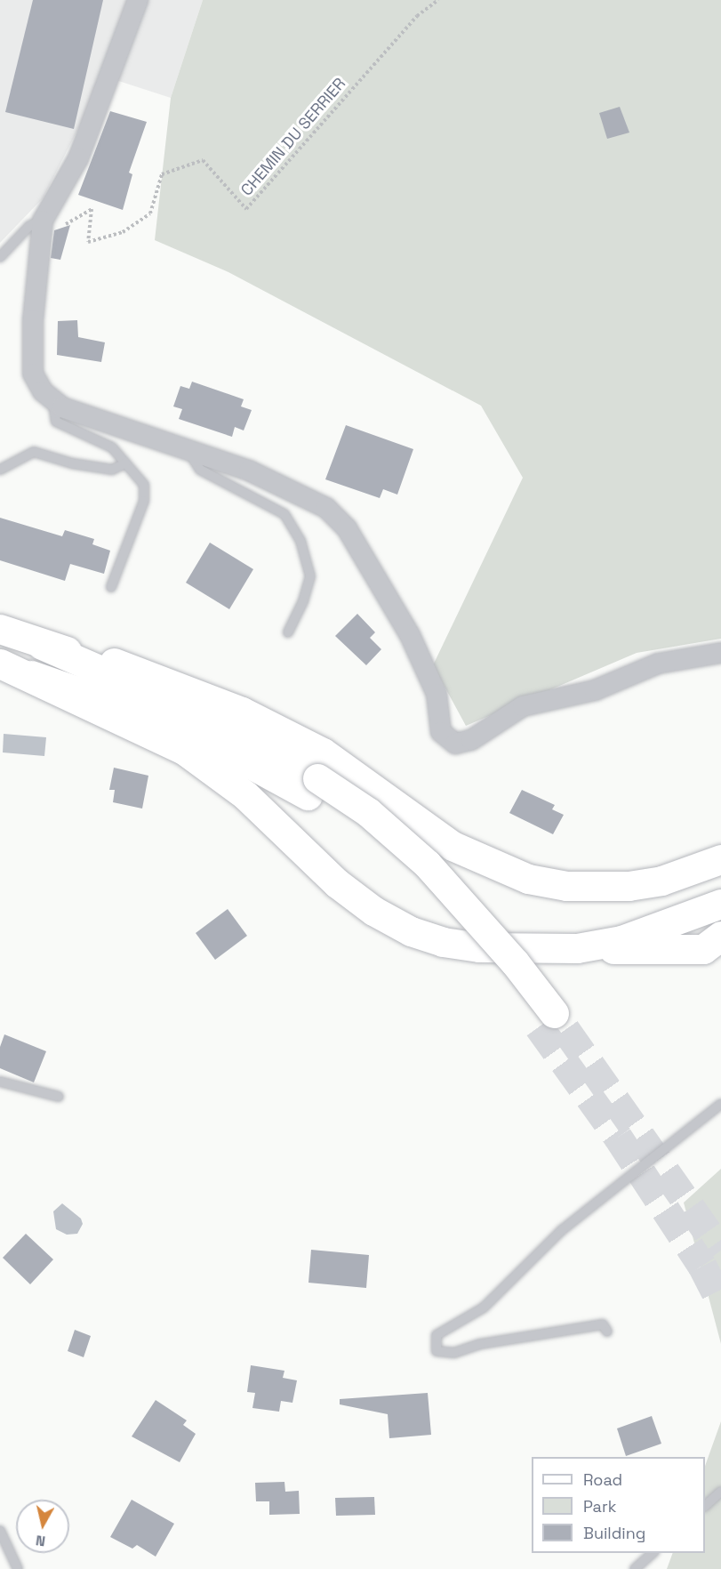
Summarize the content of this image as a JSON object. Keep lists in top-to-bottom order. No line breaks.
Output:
{"streets":{"path":["CHEMIN DU SERRIER"]},"legend":["Road","Park","Building"],"north":"bottom"}
